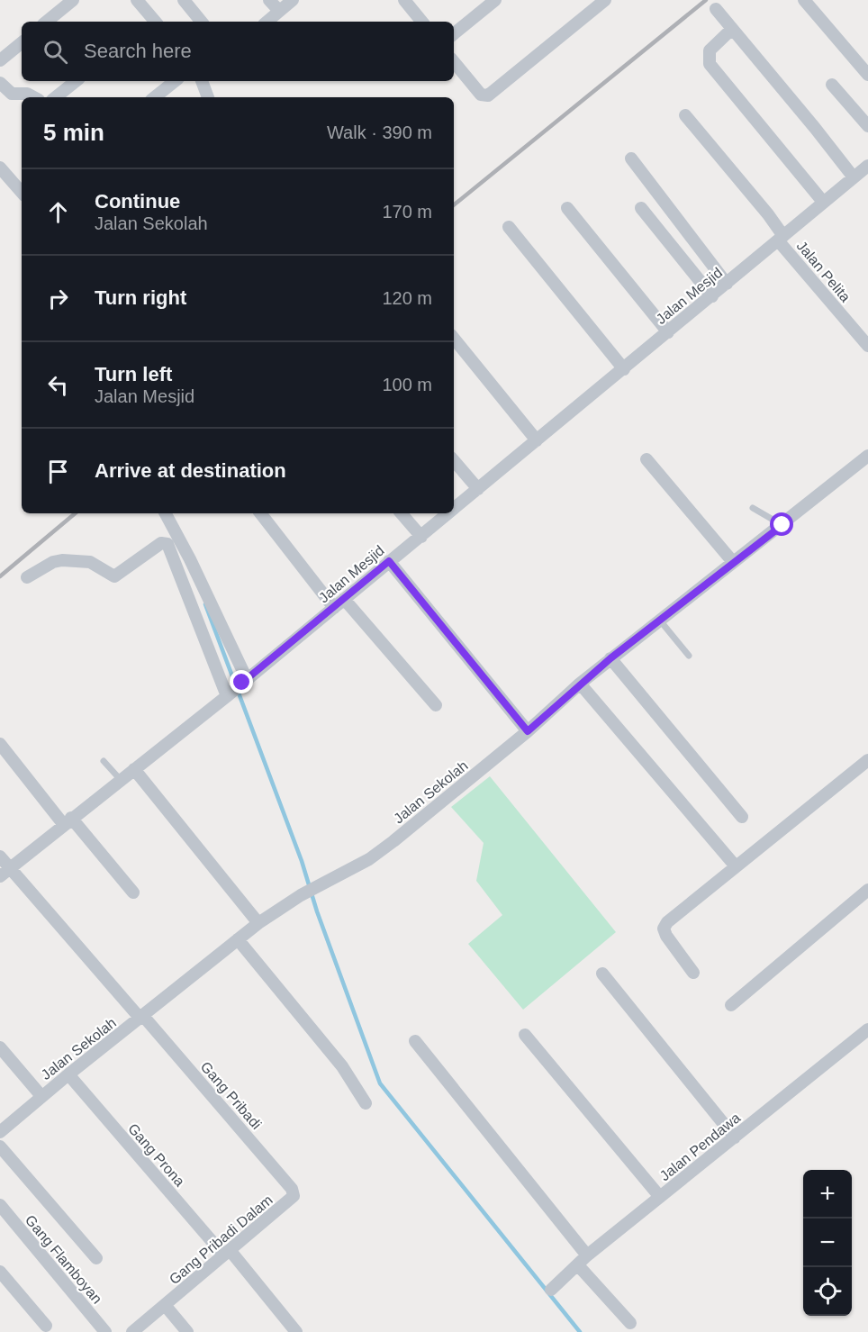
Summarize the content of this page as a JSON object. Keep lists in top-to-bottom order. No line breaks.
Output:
{"streets":{"street":["Jalan Pelita","Jalan Mesjid","Jalan Sekolah","Gang Pribadi","Jalan Pendawa","Gang Prona","Gang Pribadi Dalam","Gang Flamboyan"]},"crossings":[["Jalan Pelita","Jalan Mesjid"],["Jalan Mesjid","Gang Pribadi"],["Jalan Sekolah","Gang Pribadi"],["Jalan Sekolah","Gang Prona"],["Gang Pribadi","Gang Pribadi Dalam"],["Gang Prona","Gang Pribadi Dalam"]],"page":{"search":"Search here","heading":["5 min","Walk · 390 m"],"list":[["Continue","Jalan Sekolah","170 m"],["Turn right","120 m"],["Turn left","Jalan Mesjid","100 m"],"Arrive at destination"],"map_buttons":["+","−"]}}
